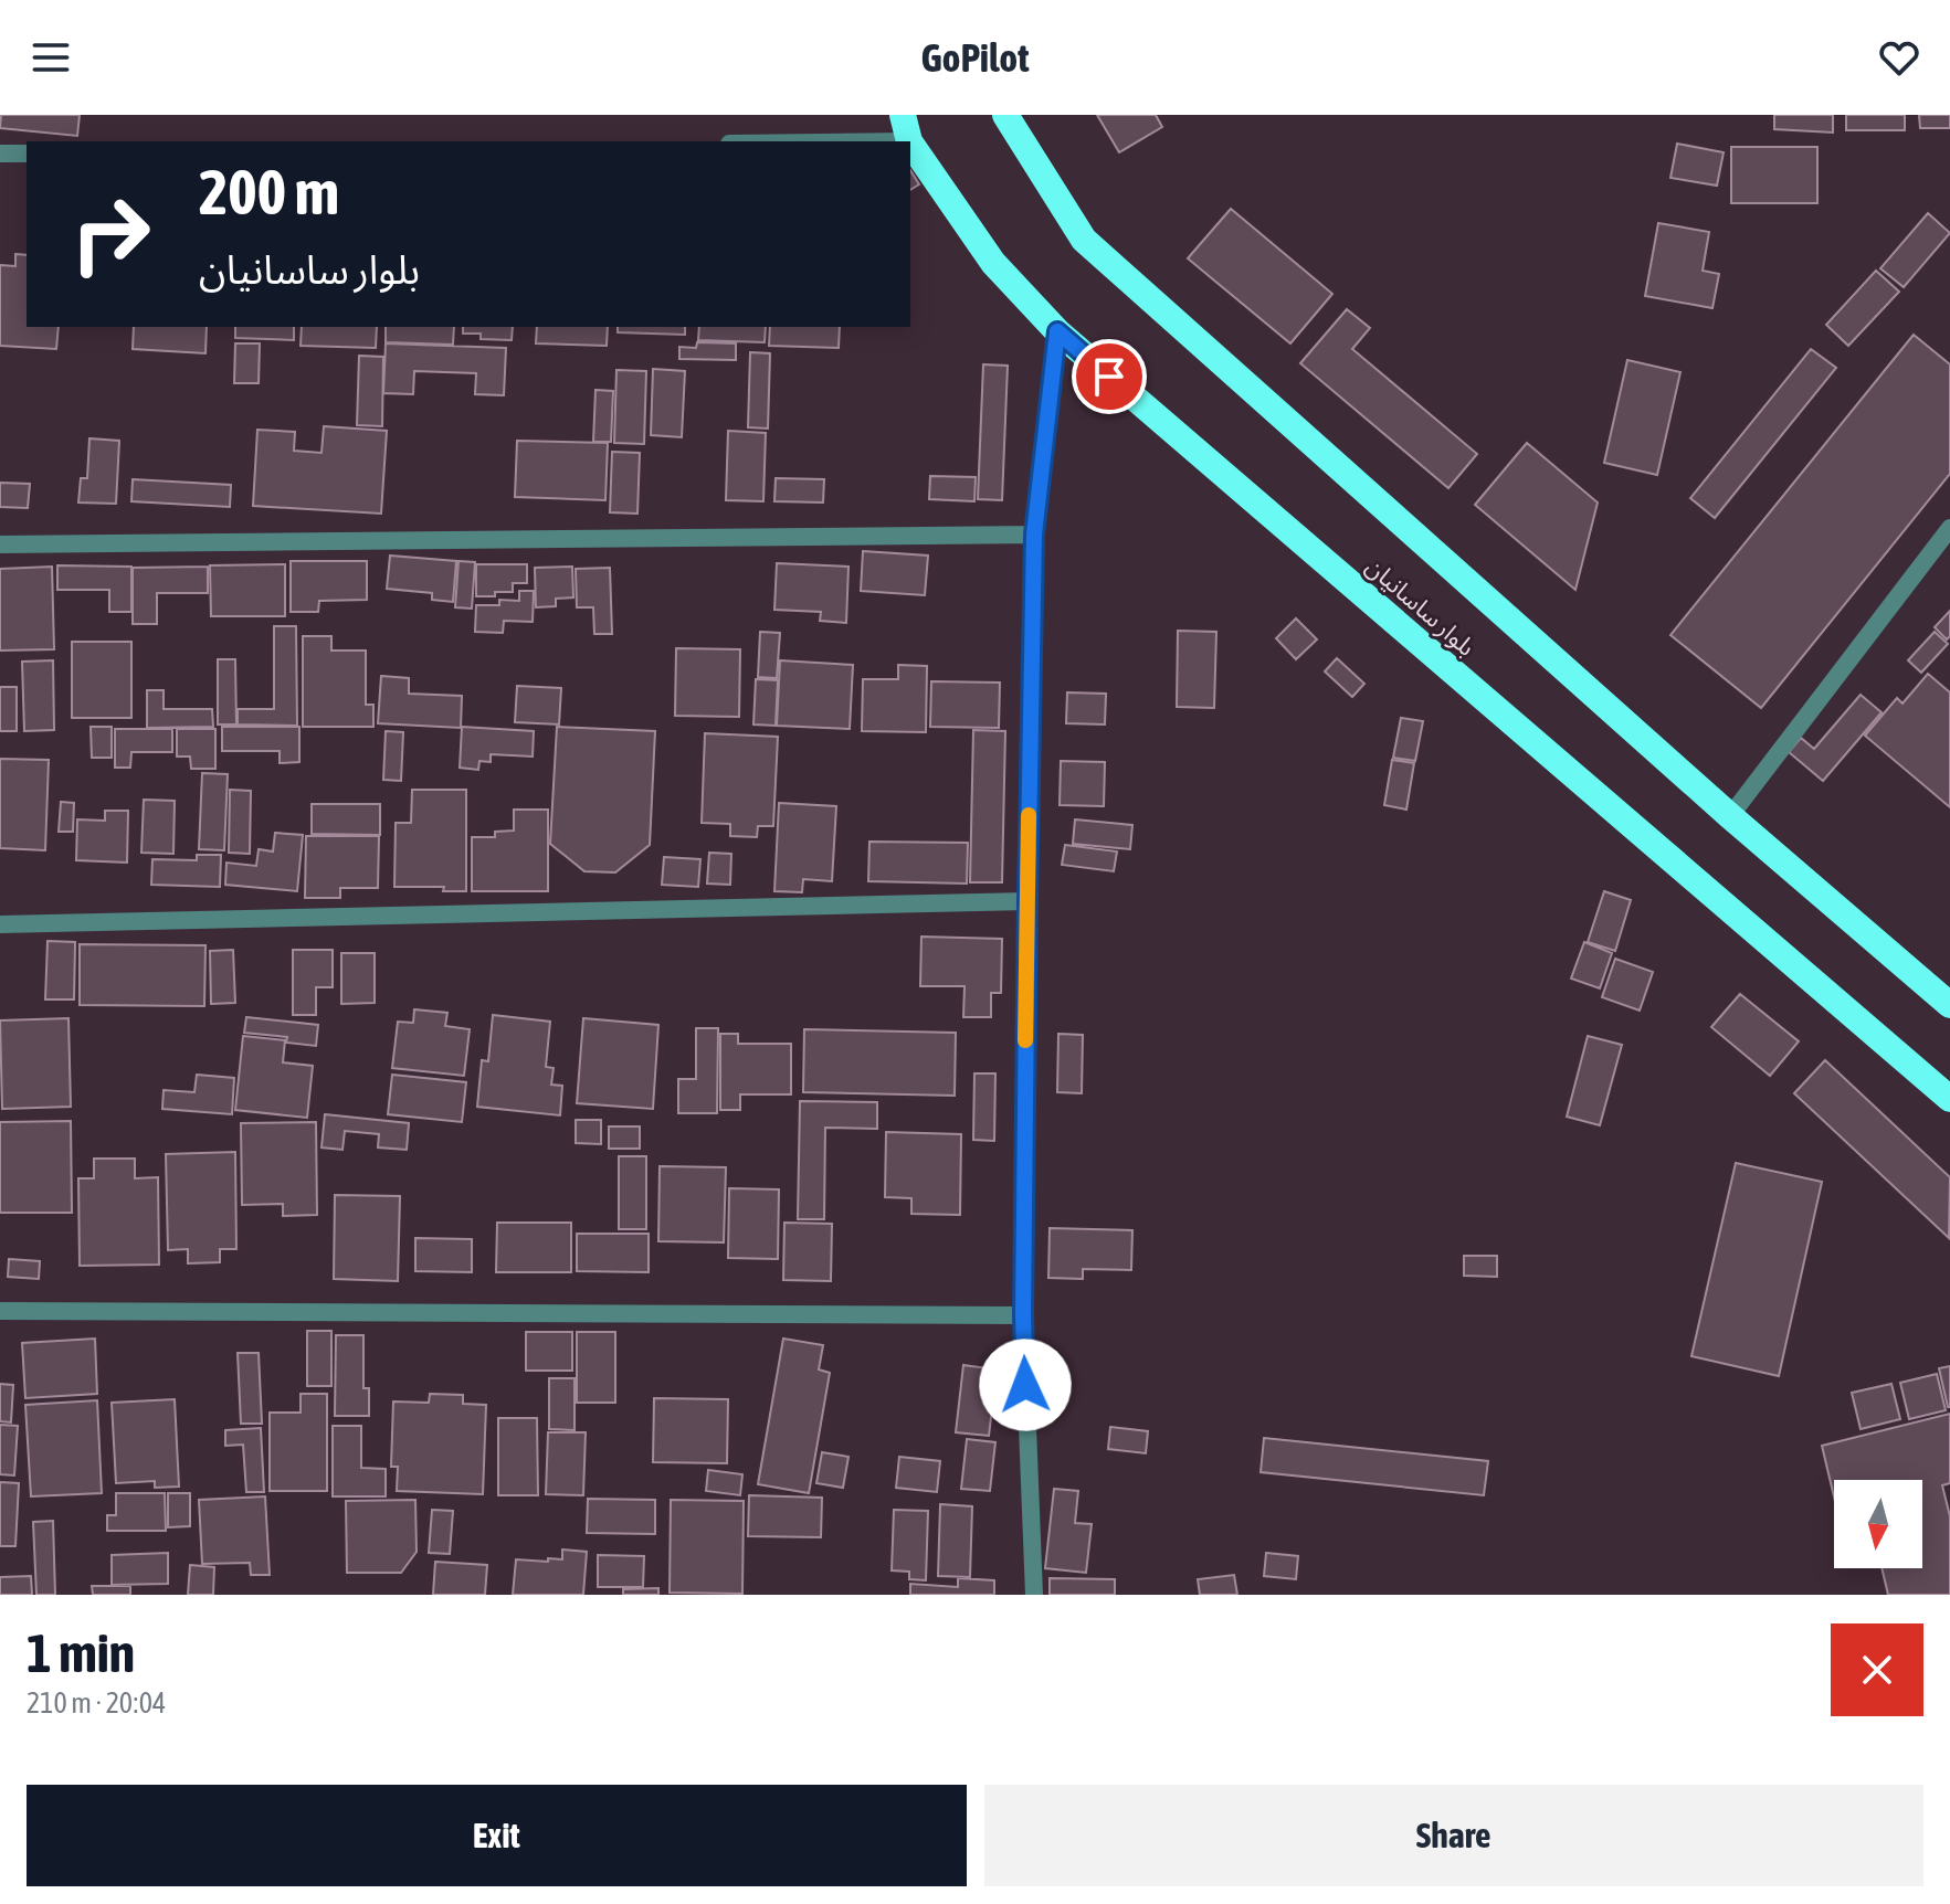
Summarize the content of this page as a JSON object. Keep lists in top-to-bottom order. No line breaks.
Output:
{"streets":{"highway":["بلوار ساسانیان"]},"north":"bottom","page":{"header":"GoPilot","turn":["200 m","بلوار ساسانیان"],"heading":["1 min","210 m · 20:04"],"buttons":["Exit","Share"]}}
